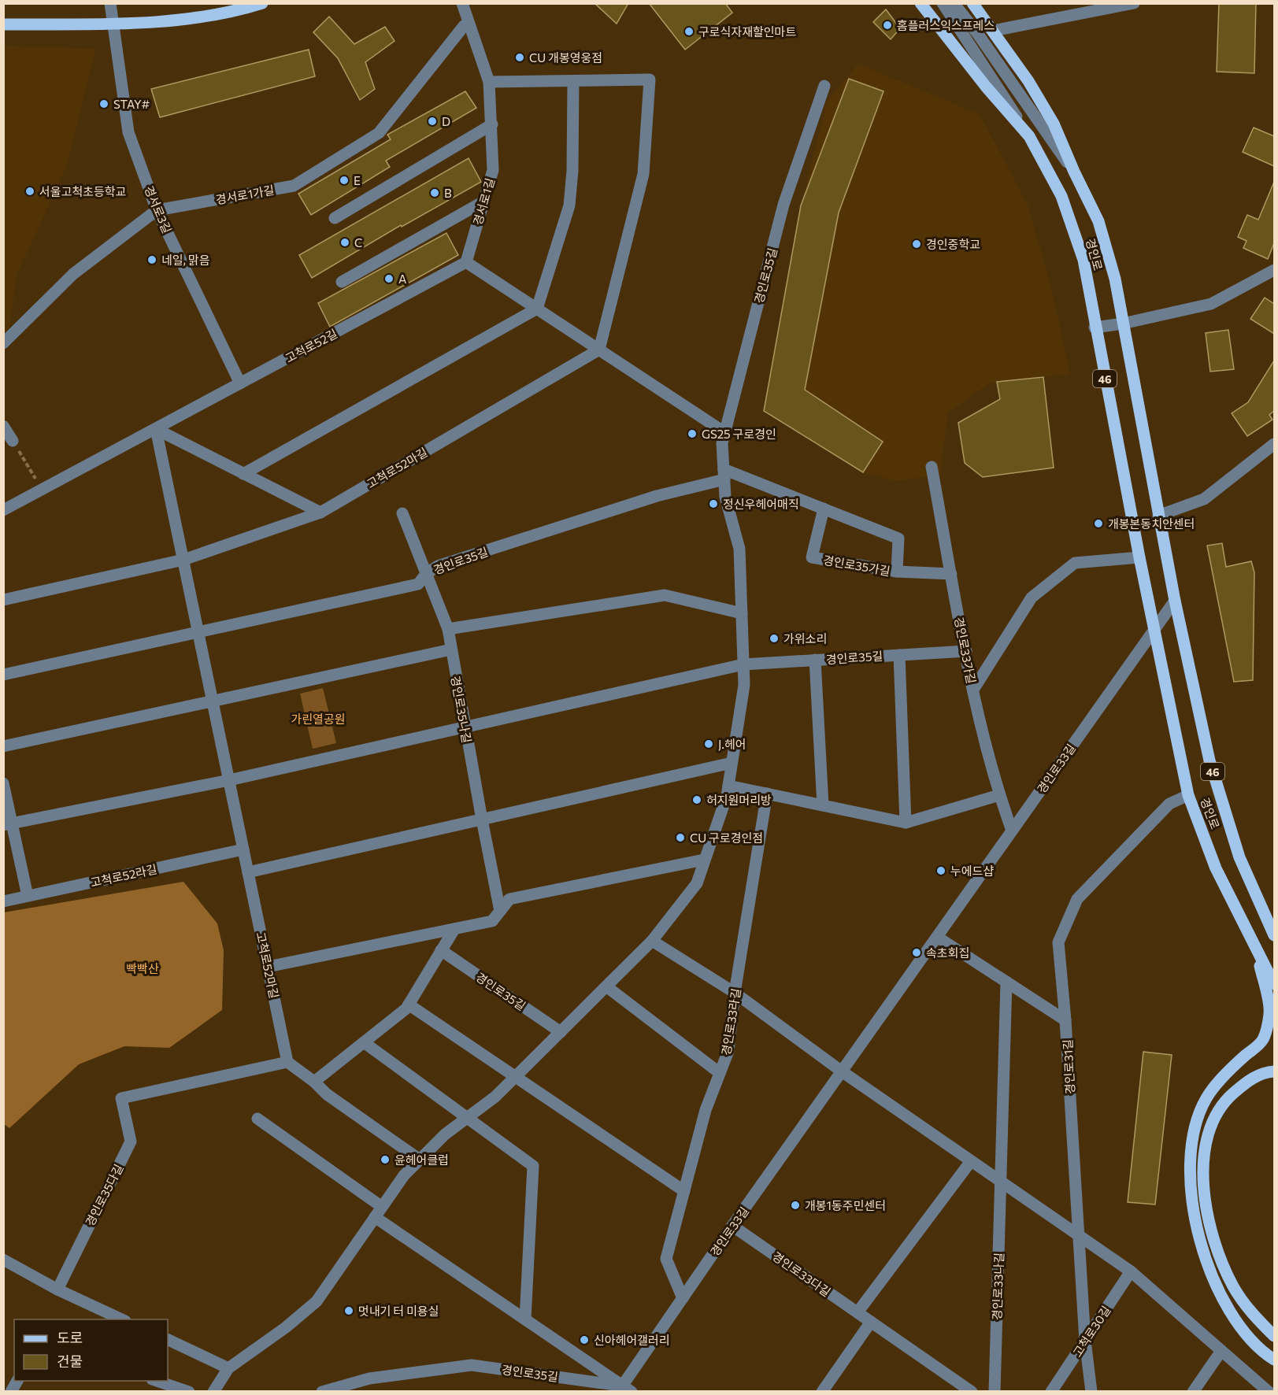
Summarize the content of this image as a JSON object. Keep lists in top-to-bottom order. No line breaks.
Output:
{"streets":{"main road":["경인로","46"],"street":["경서로1가길","경서로1길","경서로3길","경인로35길","고척로52길","고척로52마길","경인로35가길","경인로33가길","경인로35나길","경인로33길","고척로52라길","경인로33라길","경인로31길","경인로35다길","경인로33다길","경인로33나길","고척로30길"]},"crossings":[["경서로1가길","경서로1길"],["경서로1가길","경서로3길"],["경서로1길","고척로52길"],["경서로3길","고척로52길"],["경인로","경인로33길"],["경인로","경인로31길"],["경인로35길","고척로52마길"],["경인로35길","경인로33가길"],["경인로35길","경인로35나길"],["경인로35길","경인로33길"],["고척로52길","고척로52마길"],["고척로52마길","고척로52라길"],["고척로52마길","경인로35다길"],["경인로35가길","경인로33가길"],["경인로33가길","경인로33길"],["경인로33길","경인로33라길"],["경인로33길","경인로33다길"],["경인로31길","고척로30길"]],"parks":["가린열공원","빡빡산"],"places":["홈플러스익스프레스","구로식자재할인마트","CU 개봉영웅점","STAY#","D","E","서울고척초등학교","B","C","경인중학교","네일, 맑음","A","GS25 구로경인","정신우헤어매직","개봉본동치안센터","가위소리","J.헤어","허지원머리방","CU 구로경인점","누에드샵","속초회집","윤헤어클럽","개봉1동주민센터","멋내기 터 미용실","신아헤어갤러리"],"legend":["도로","건물"]}
